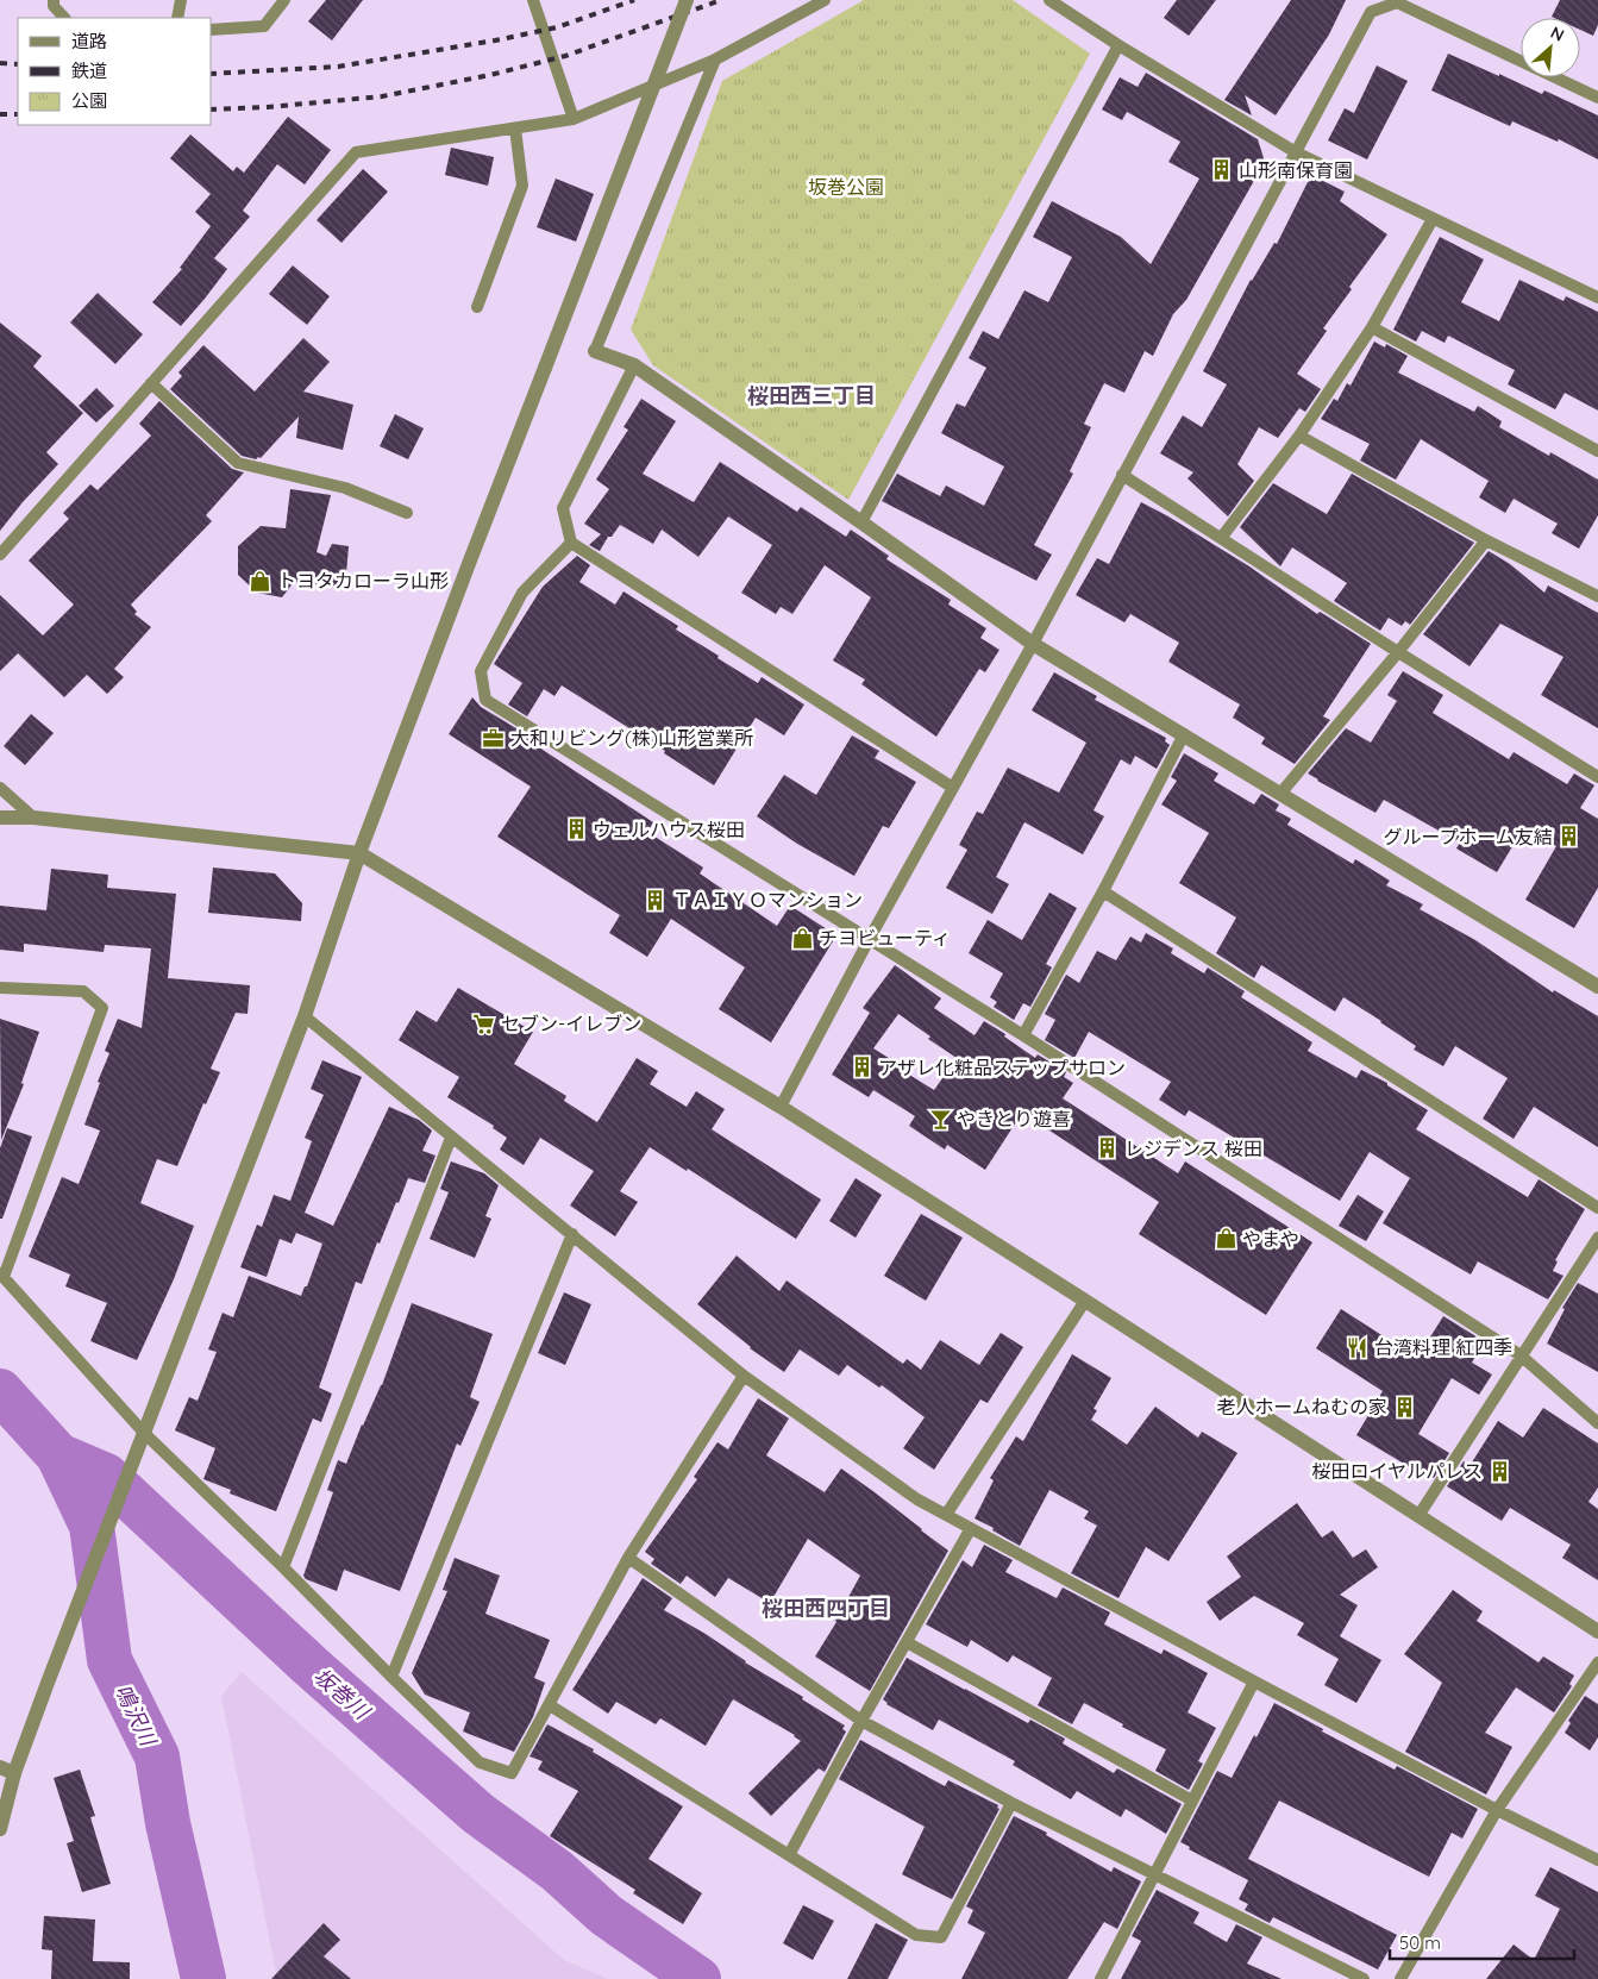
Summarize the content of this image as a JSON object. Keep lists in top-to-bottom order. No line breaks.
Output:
{"districts":["桜田西三丁目","桜田西四丁目"],"water":["坂巻川","鳴沢川"],"parks":["坂巻公園"],"places":{"building":["山形南保育園","ウェルハウス桜田","グループホーム友結","ＴＡＩＹＯマンション","アザレ化粧品ステップサロン","レジデンス 桜田","老人ホームねむの家","桜田ロイヤルパレス"],"shop":["トヨタカローラ山形","チヨビューティ","やまや"],"office":["大和リビング(株)山形営業所"],"supermarket":["セブン-イレブン"],"bar":["やきとり遊喜"],"restaurant":["台湾料理 紅四季"]},"legend":["道路","鉄道","公園"],"scale_bar":"50 m","north":"top right"}
